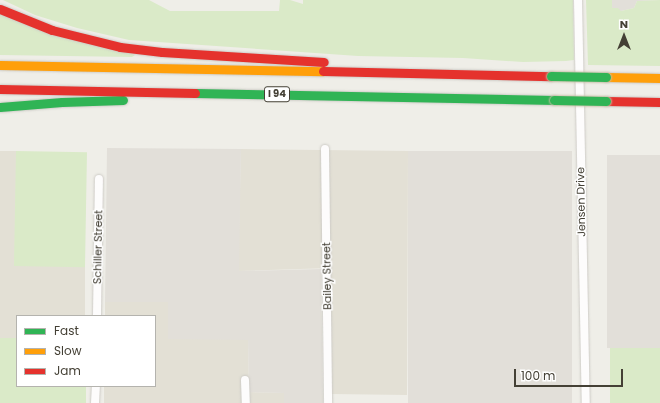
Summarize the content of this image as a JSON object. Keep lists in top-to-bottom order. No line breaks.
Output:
{"streets":{"highway":["I 94"],"street":["Jensen Drive","Schiller Street","Bailey Street"]},"legend":["Fast","Slow","Jam"],"scale_bar":"100 m","north":"top"}
